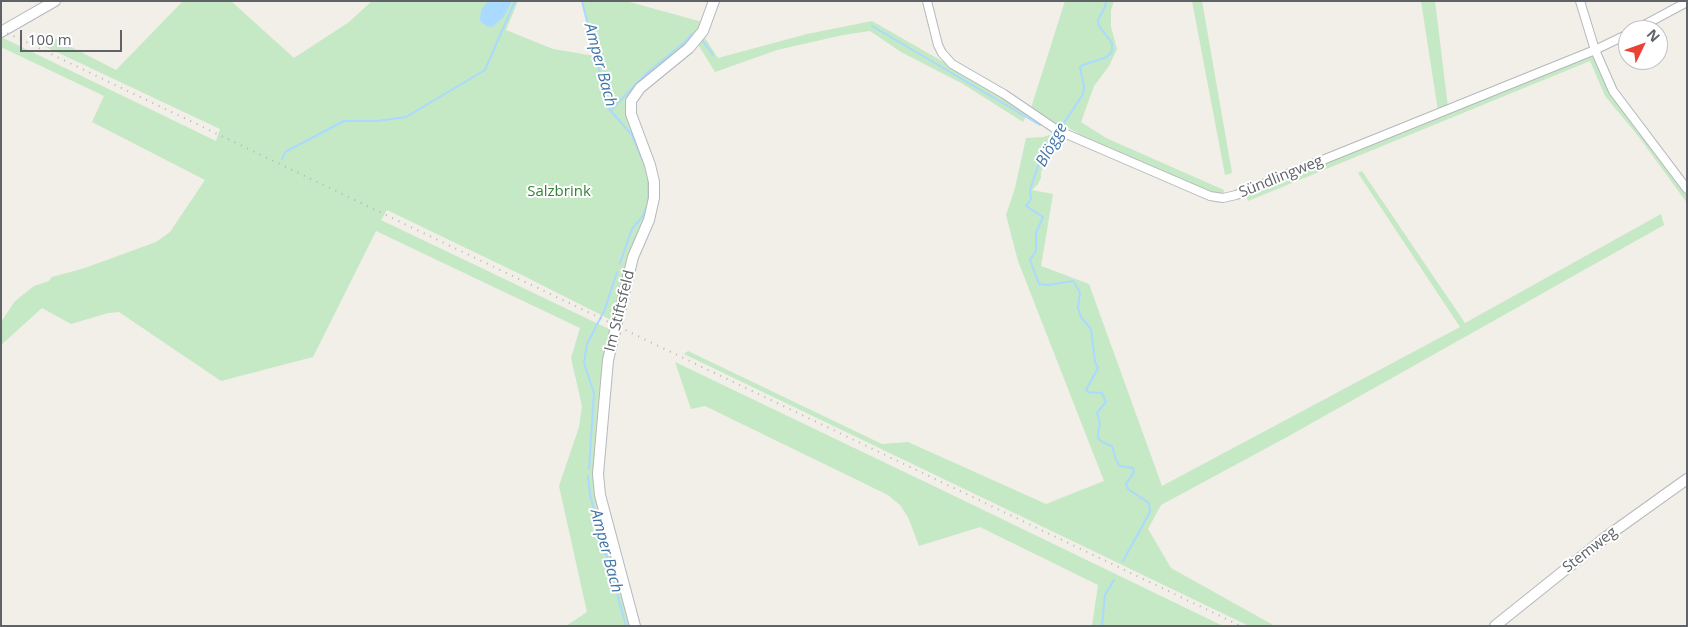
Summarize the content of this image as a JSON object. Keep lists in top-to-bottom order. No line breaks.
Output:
{"streets":{"street":["Sündlingweg","Im Stiftsfeld","Stemweg"]},"water":["Amper Bach","Blögge"],"parks":["Salzbrink"],"scale_bar":"100 m","north":"top right"}
